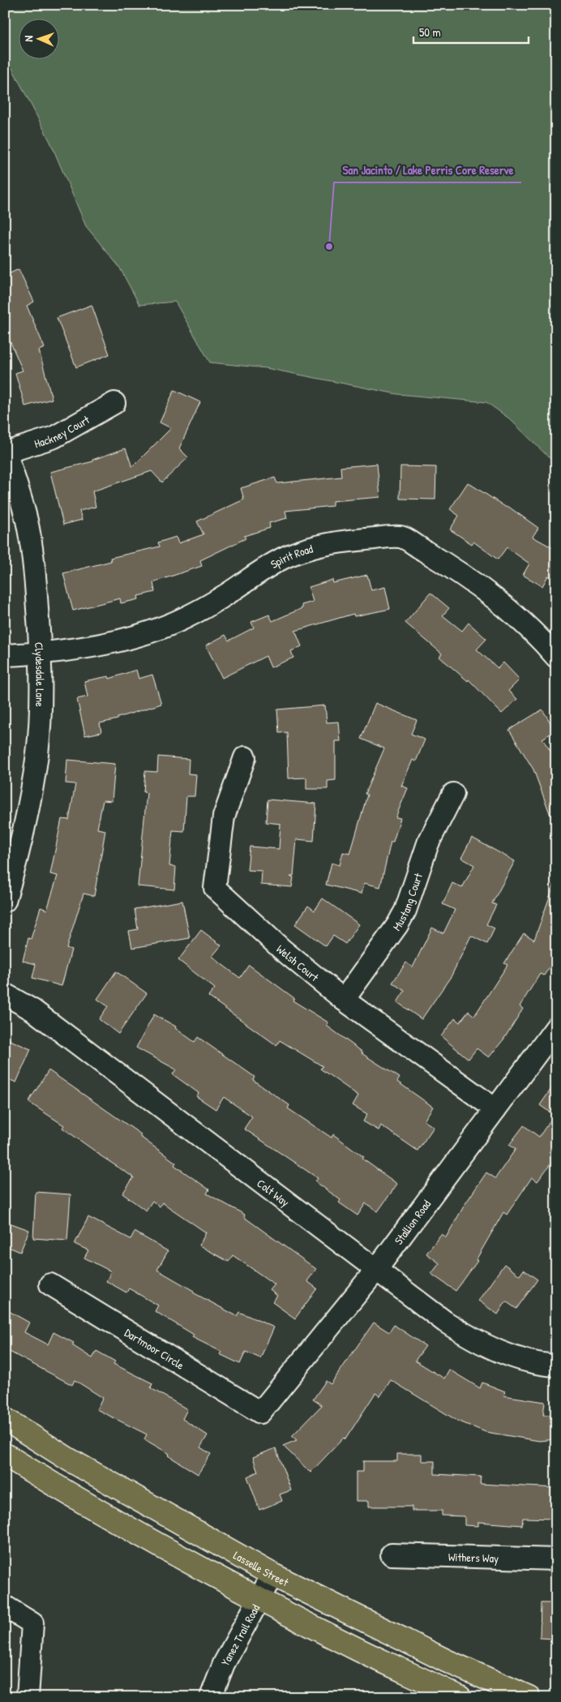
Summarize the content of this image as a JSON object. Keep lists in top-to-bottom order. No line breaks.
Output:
{"streets":{"main road":["Lasselle Street"],"street":["Hackney Court","Spirit Road","Clydesdale Lane","Mustang Court","Welsh Court","Colt Way","Stallion Road","Dartmoor Circle","Withers Way","Yanez Trail Road"]},"crossings":[["Hackney Court","Clydesdale Lane"],["Spirit Road","Clydesdale Lane"],["Mustang Court","Welsh Court"],["Welsh Court","Stallion Road"],["Colt Way","Stallion Road"],["Stallion Road","Dartmoor Circle"],["Lasselle Street","Yanez Trail Road"]],"places":["San Jacinto / Lake Perris Core Reserve"],"scale_bar":"50 m","north":"left"}
